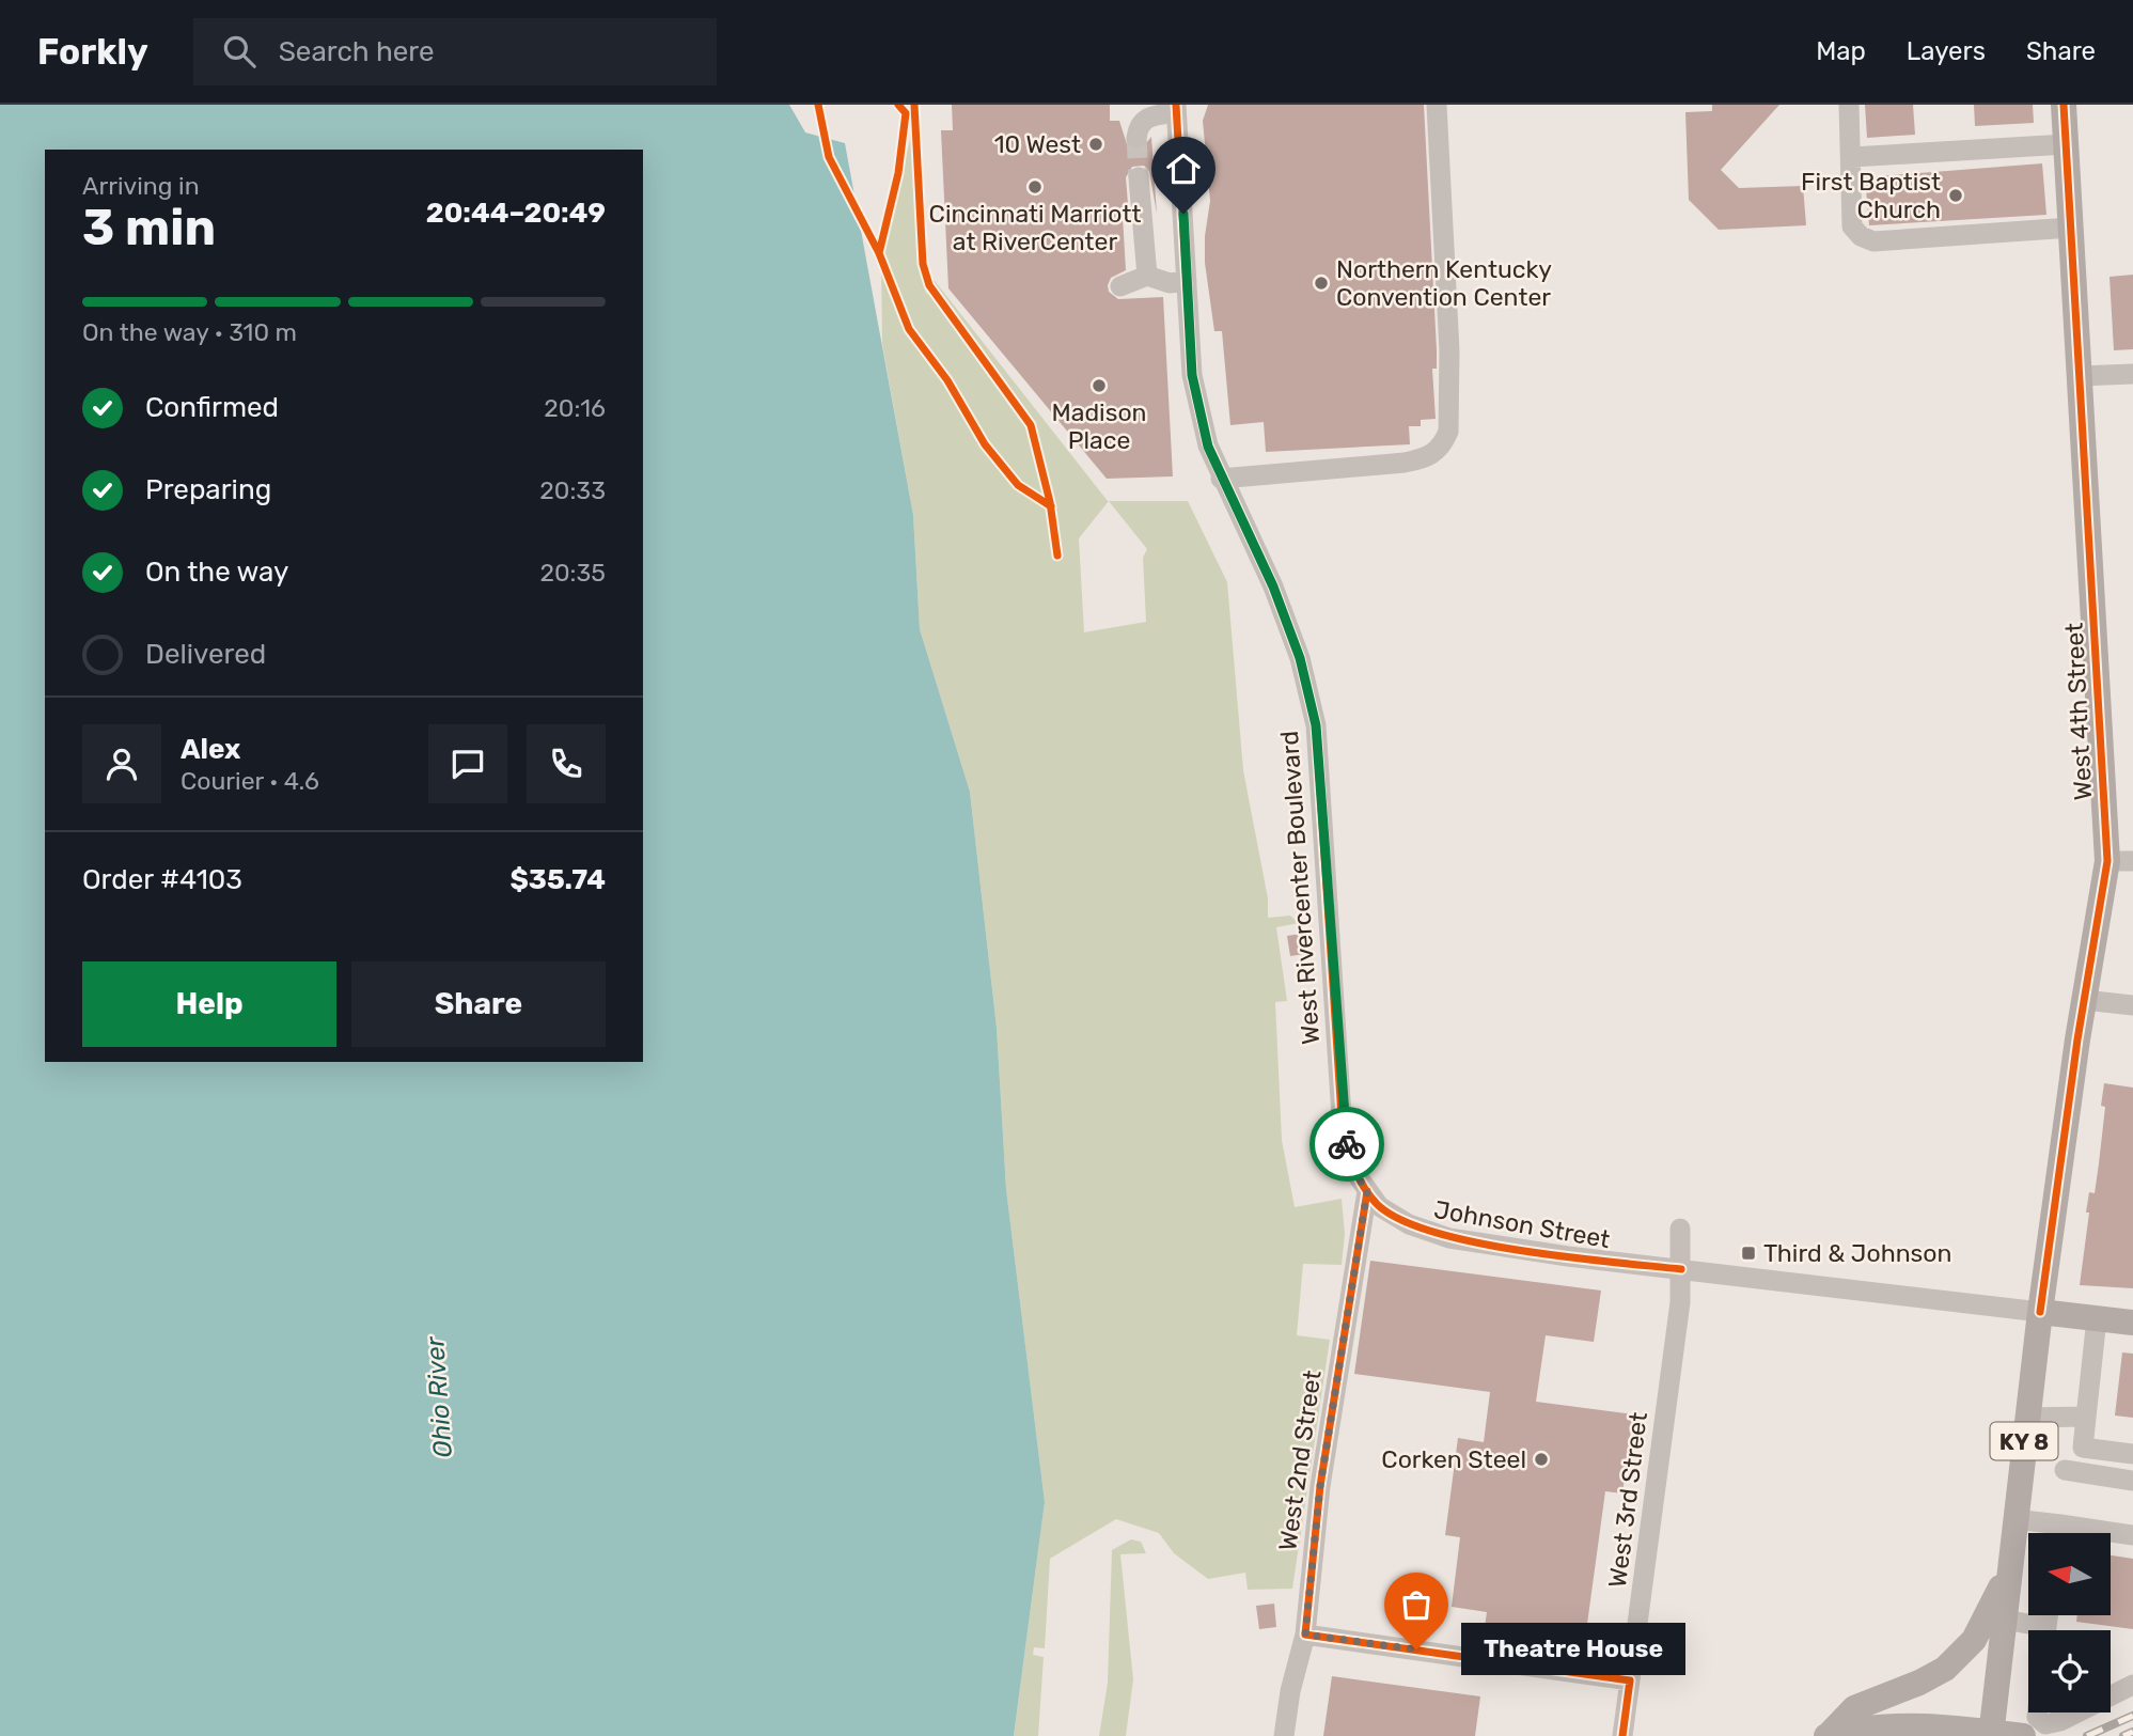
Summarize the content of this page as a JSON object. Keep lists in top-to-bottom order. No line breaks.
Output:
{"streets":{"main road":["West 4th Street","Johnson Street","KY 8"],"street":["West Rivercenter Boulevard","West 2nd Street","West 3rd Street"]},"crossings":[["West 4th Street","Johnson Street"],["West Rivercenter Boulevard","Johnson Street"],["West Rivercenter Boulevard","West 2nd Street"],["Johnson Street","West 2nd Street"],["Johnson Street","West 3rd Street"]],"water":["Ohio River"],"places":{"other":["10 West","Cincinnati Marriott at RiverCenter","First Baptist Church","Northern Kentucky Convention Center","Madison Place","Corken Steel","Theatre House"],"transit":["Third & Johnson"]},"north":"left","page":{"header":"Forkly","search":"Search here","nav":["Map","Layers","Share"],"heading":["3 min","Arriving in","20:44–20:49"],"panel":["Alex","Courier · 4.6","Order #4103","$35.74"],"bar":"On the way · 310 m","list":[["Confirmed","20:16"],["Preparing","20:33"],["On the way","20:35"],"Delivered"],"buttons":["Help","Share"],"bubble":"Theatre House"}}
